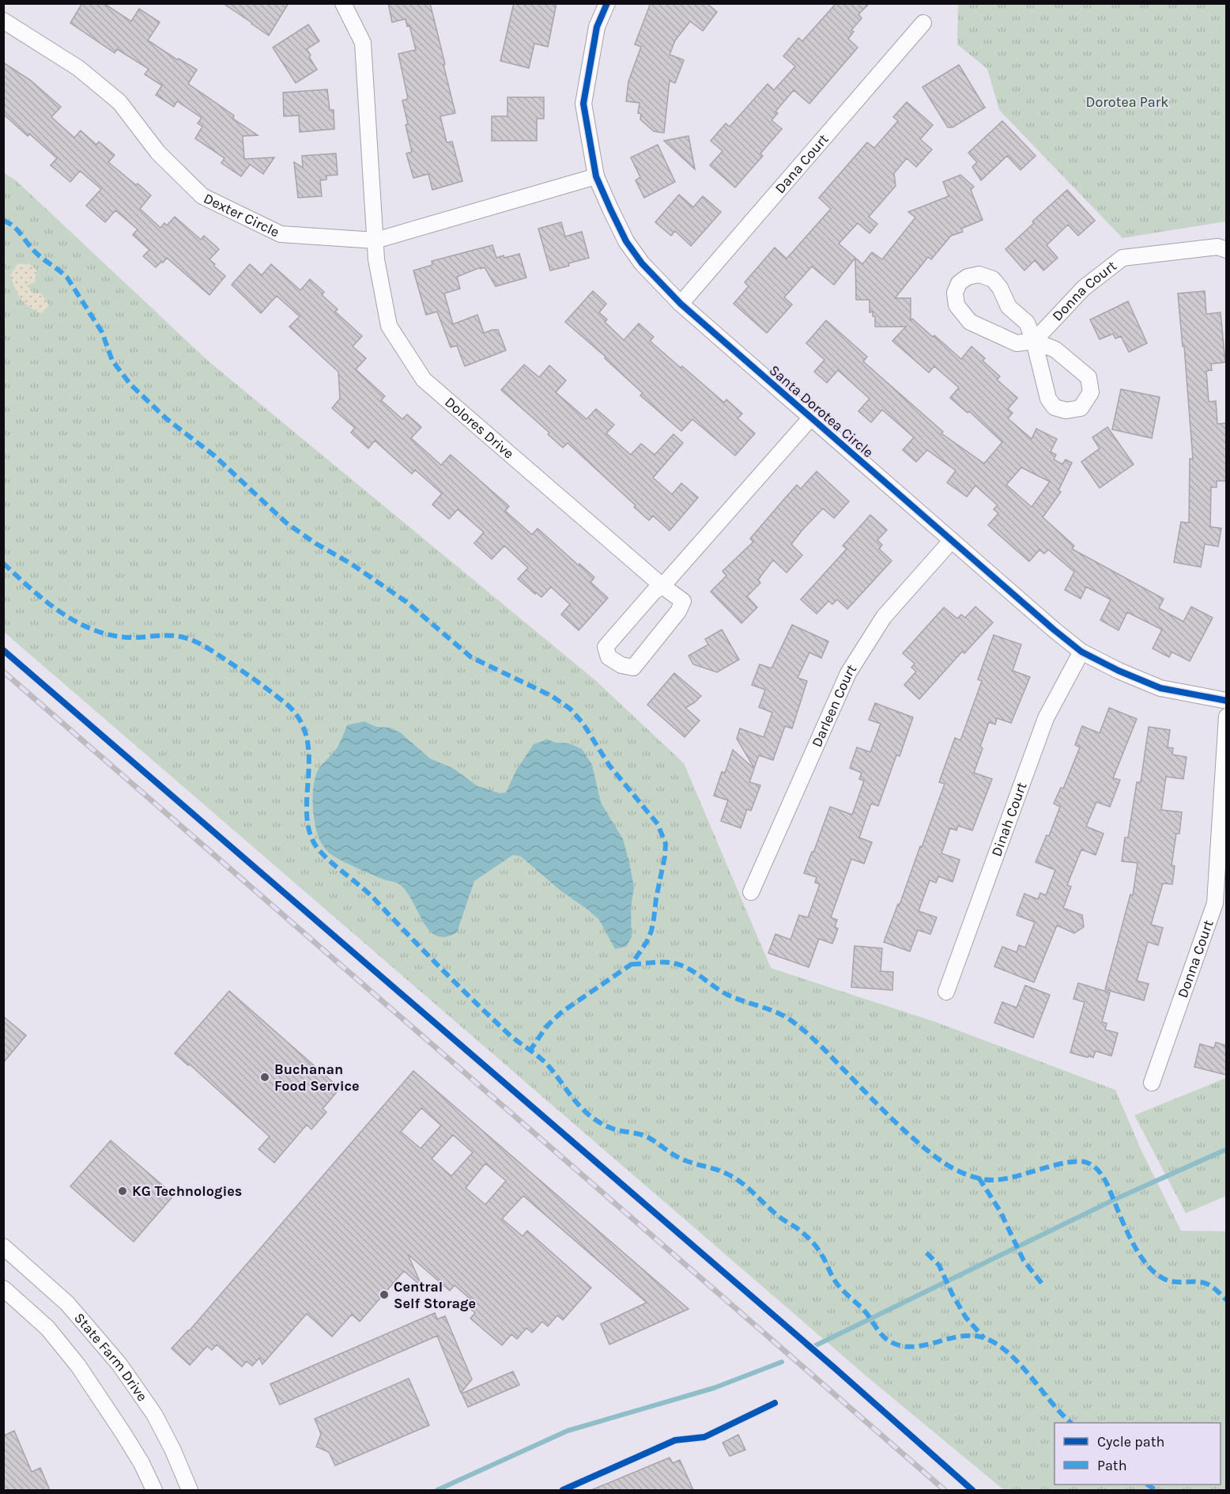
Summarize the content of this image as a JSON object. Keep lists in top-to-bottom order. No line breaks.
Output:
{"streets":{"street":["Dana Court","Dexter Circle","Donna Court","Santa Dorotea Circle","Dolores Drive","Darleen Court","Dinah Court","State Farm Drive"]},"crossings":[["Dana Court","Santa Dorotea Circle"],["Dexter Circle","Santa Dorotea Circle"],["Dexter Circle","Dolores Drive"],["Santa Dorotea Circle","Darleen Court"],["Santa Dorotea Circle","Dinah Court"]],"parks":["Dorotea Park"],"places":["Buchanan Food Service","KG Technologies","Central Self Storage"],"legend":["Cycle path","Path"]}
